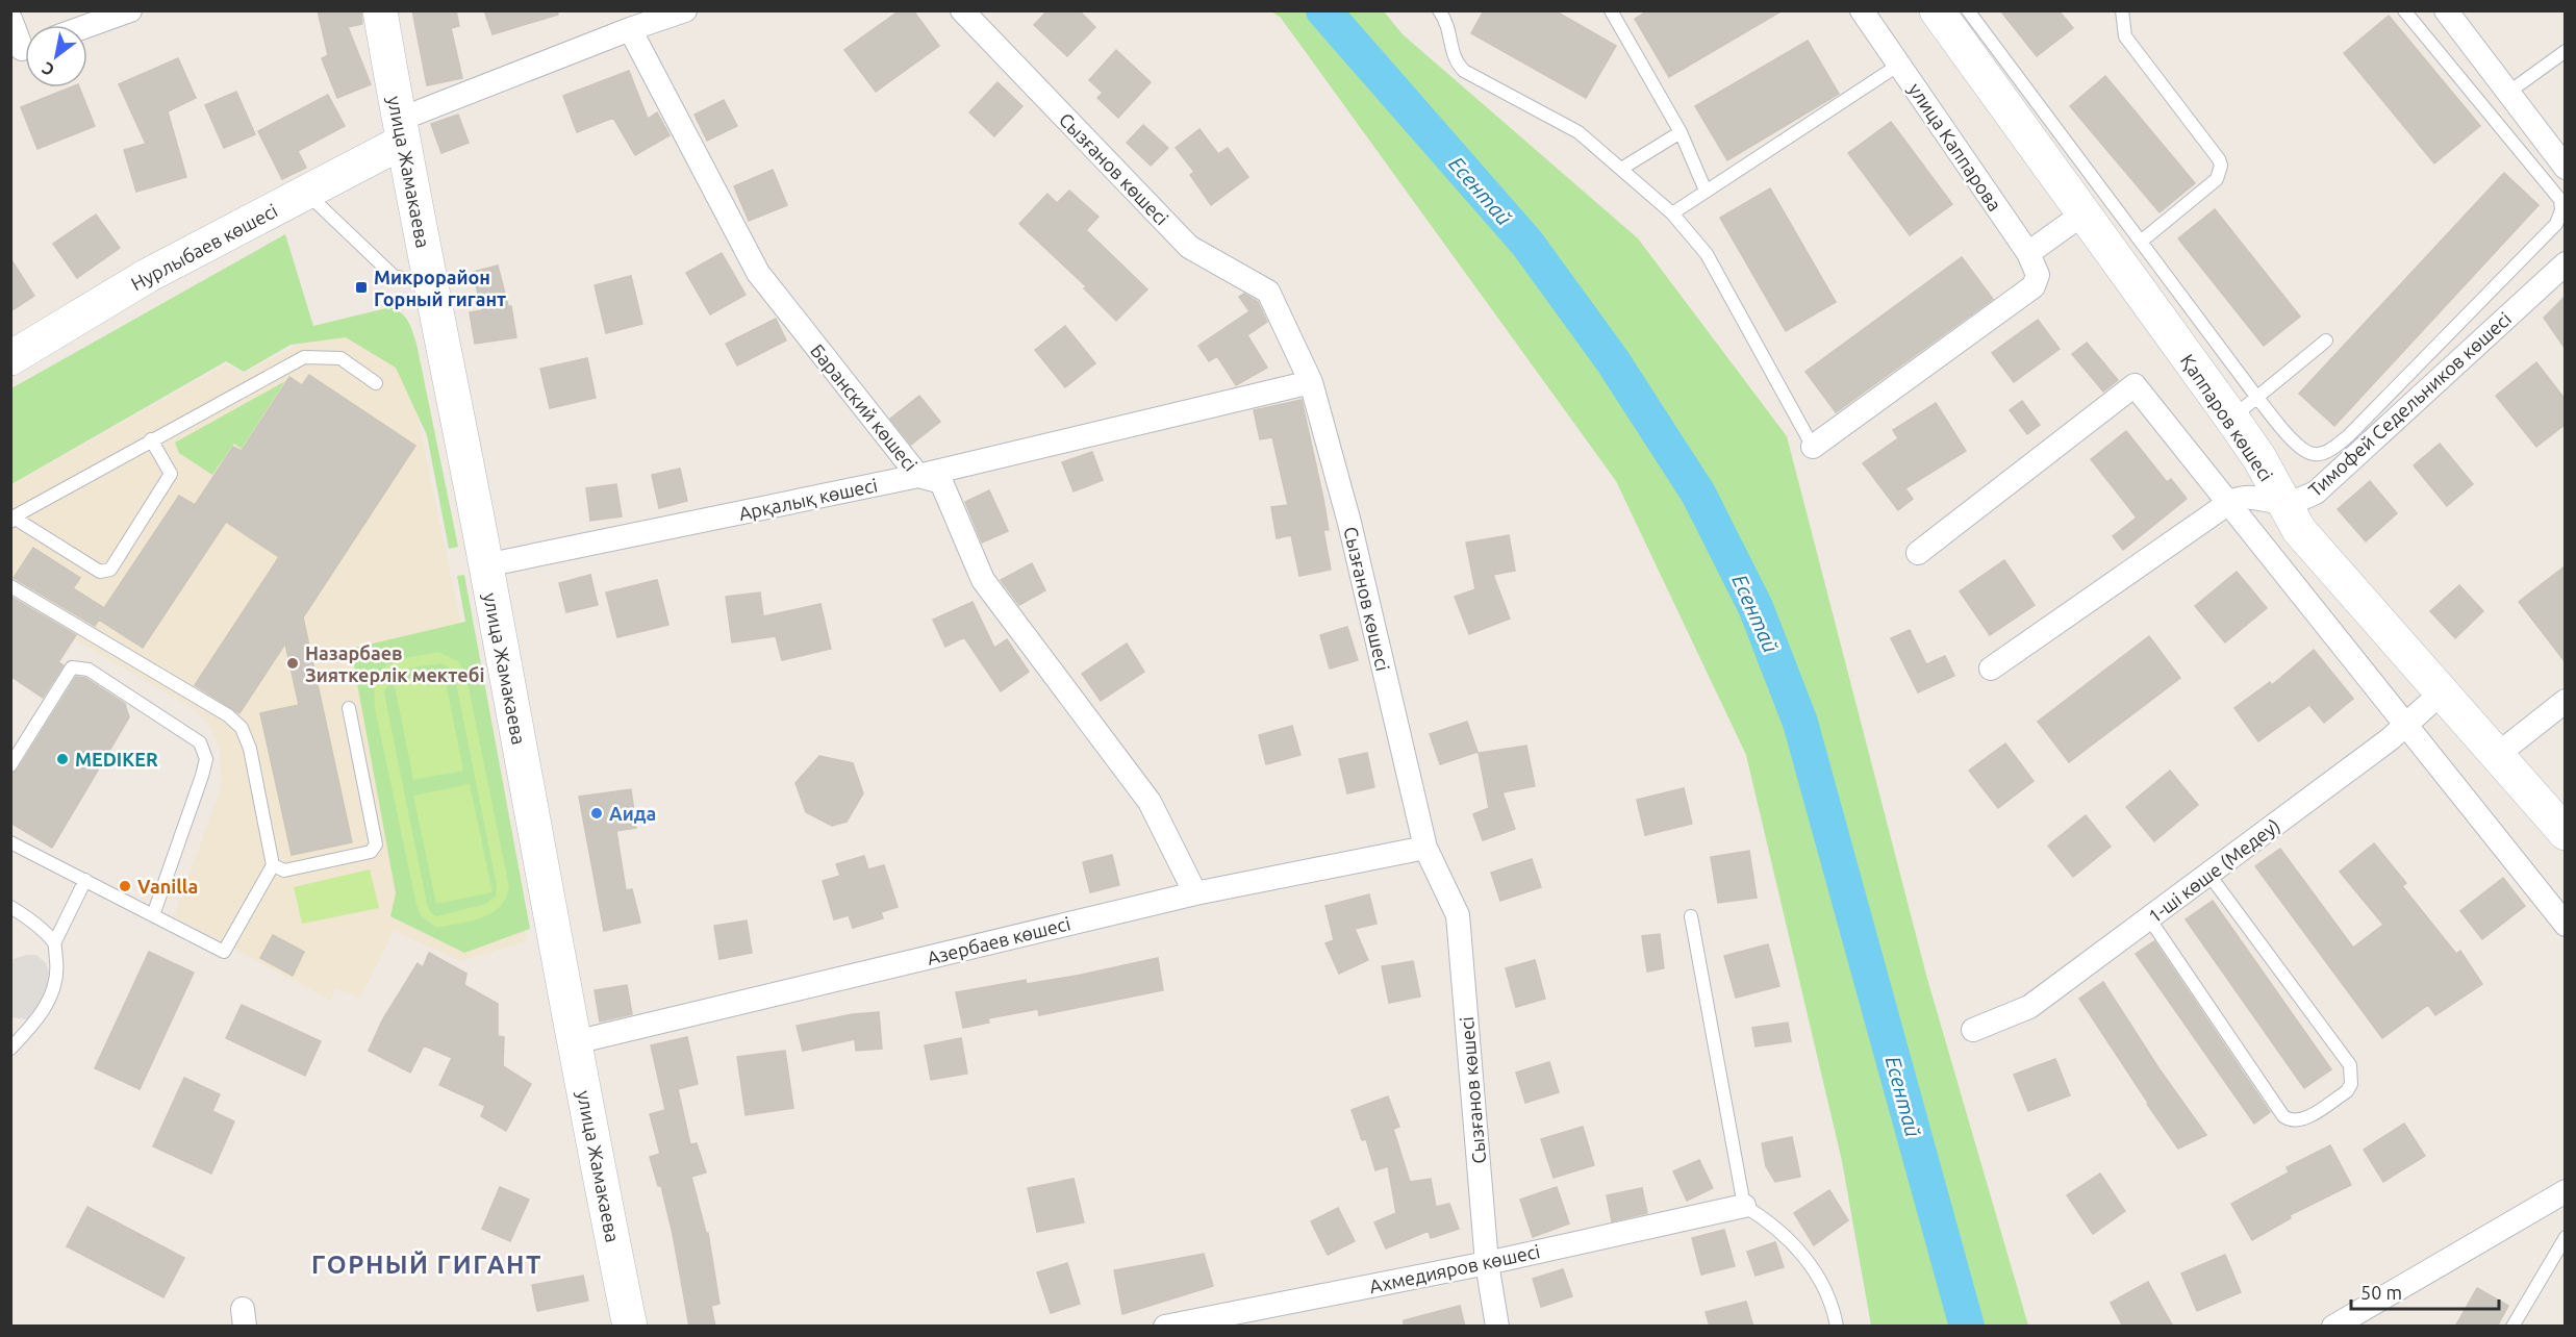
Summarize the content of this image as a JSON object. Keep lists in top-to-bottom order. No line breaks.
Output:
{"streets":{"street":["улица Каппарова","Сызғанов көшесі","улица Жамакаева","Нурлыбаев көшесі","Тимофей Седельников көшесі","Баранский көшесі","Қаппаров көшесі","Арқалық көшесі","1-ші көше (Медеу)","Азербаев көшесі","Ахмедияров көшесі"]},"crossings":[["Сызғанов көшесі","Арқалық көшесі"],["Сызғанов көшесі","Азербаев көшесі"],["Сызғанов көшесі","Ахмедияров көшесі"],["улица Жамакаева","Нурлыбаев көшесі"],["улица Жамакаева","Арқалық көшесі"],["улица Жамакаева","Азербаев көшесі"],["Нурлыбаев көшесі","Баранский көшесі"],["Тимофей Седельников көшесі","Қаппаров көшесі"],["Баранский көшесі","Арқалық көшесі"],["Баранский көшесі","Азербаев көшесі"],["Қаппаров көшесі","1-ші көше (Медеу)"]],"districts":["ГОРНЫЙ ГИГАНТ"],"water":["Есентай"],"places":{"transit":["Микрорайон Горный гигант"],"other":["Назарбаев Зияткерлік мектебі","MEDIKER","Аида","Vanilla"]},"scale_bar":"50 m","north":"bottom left"}
